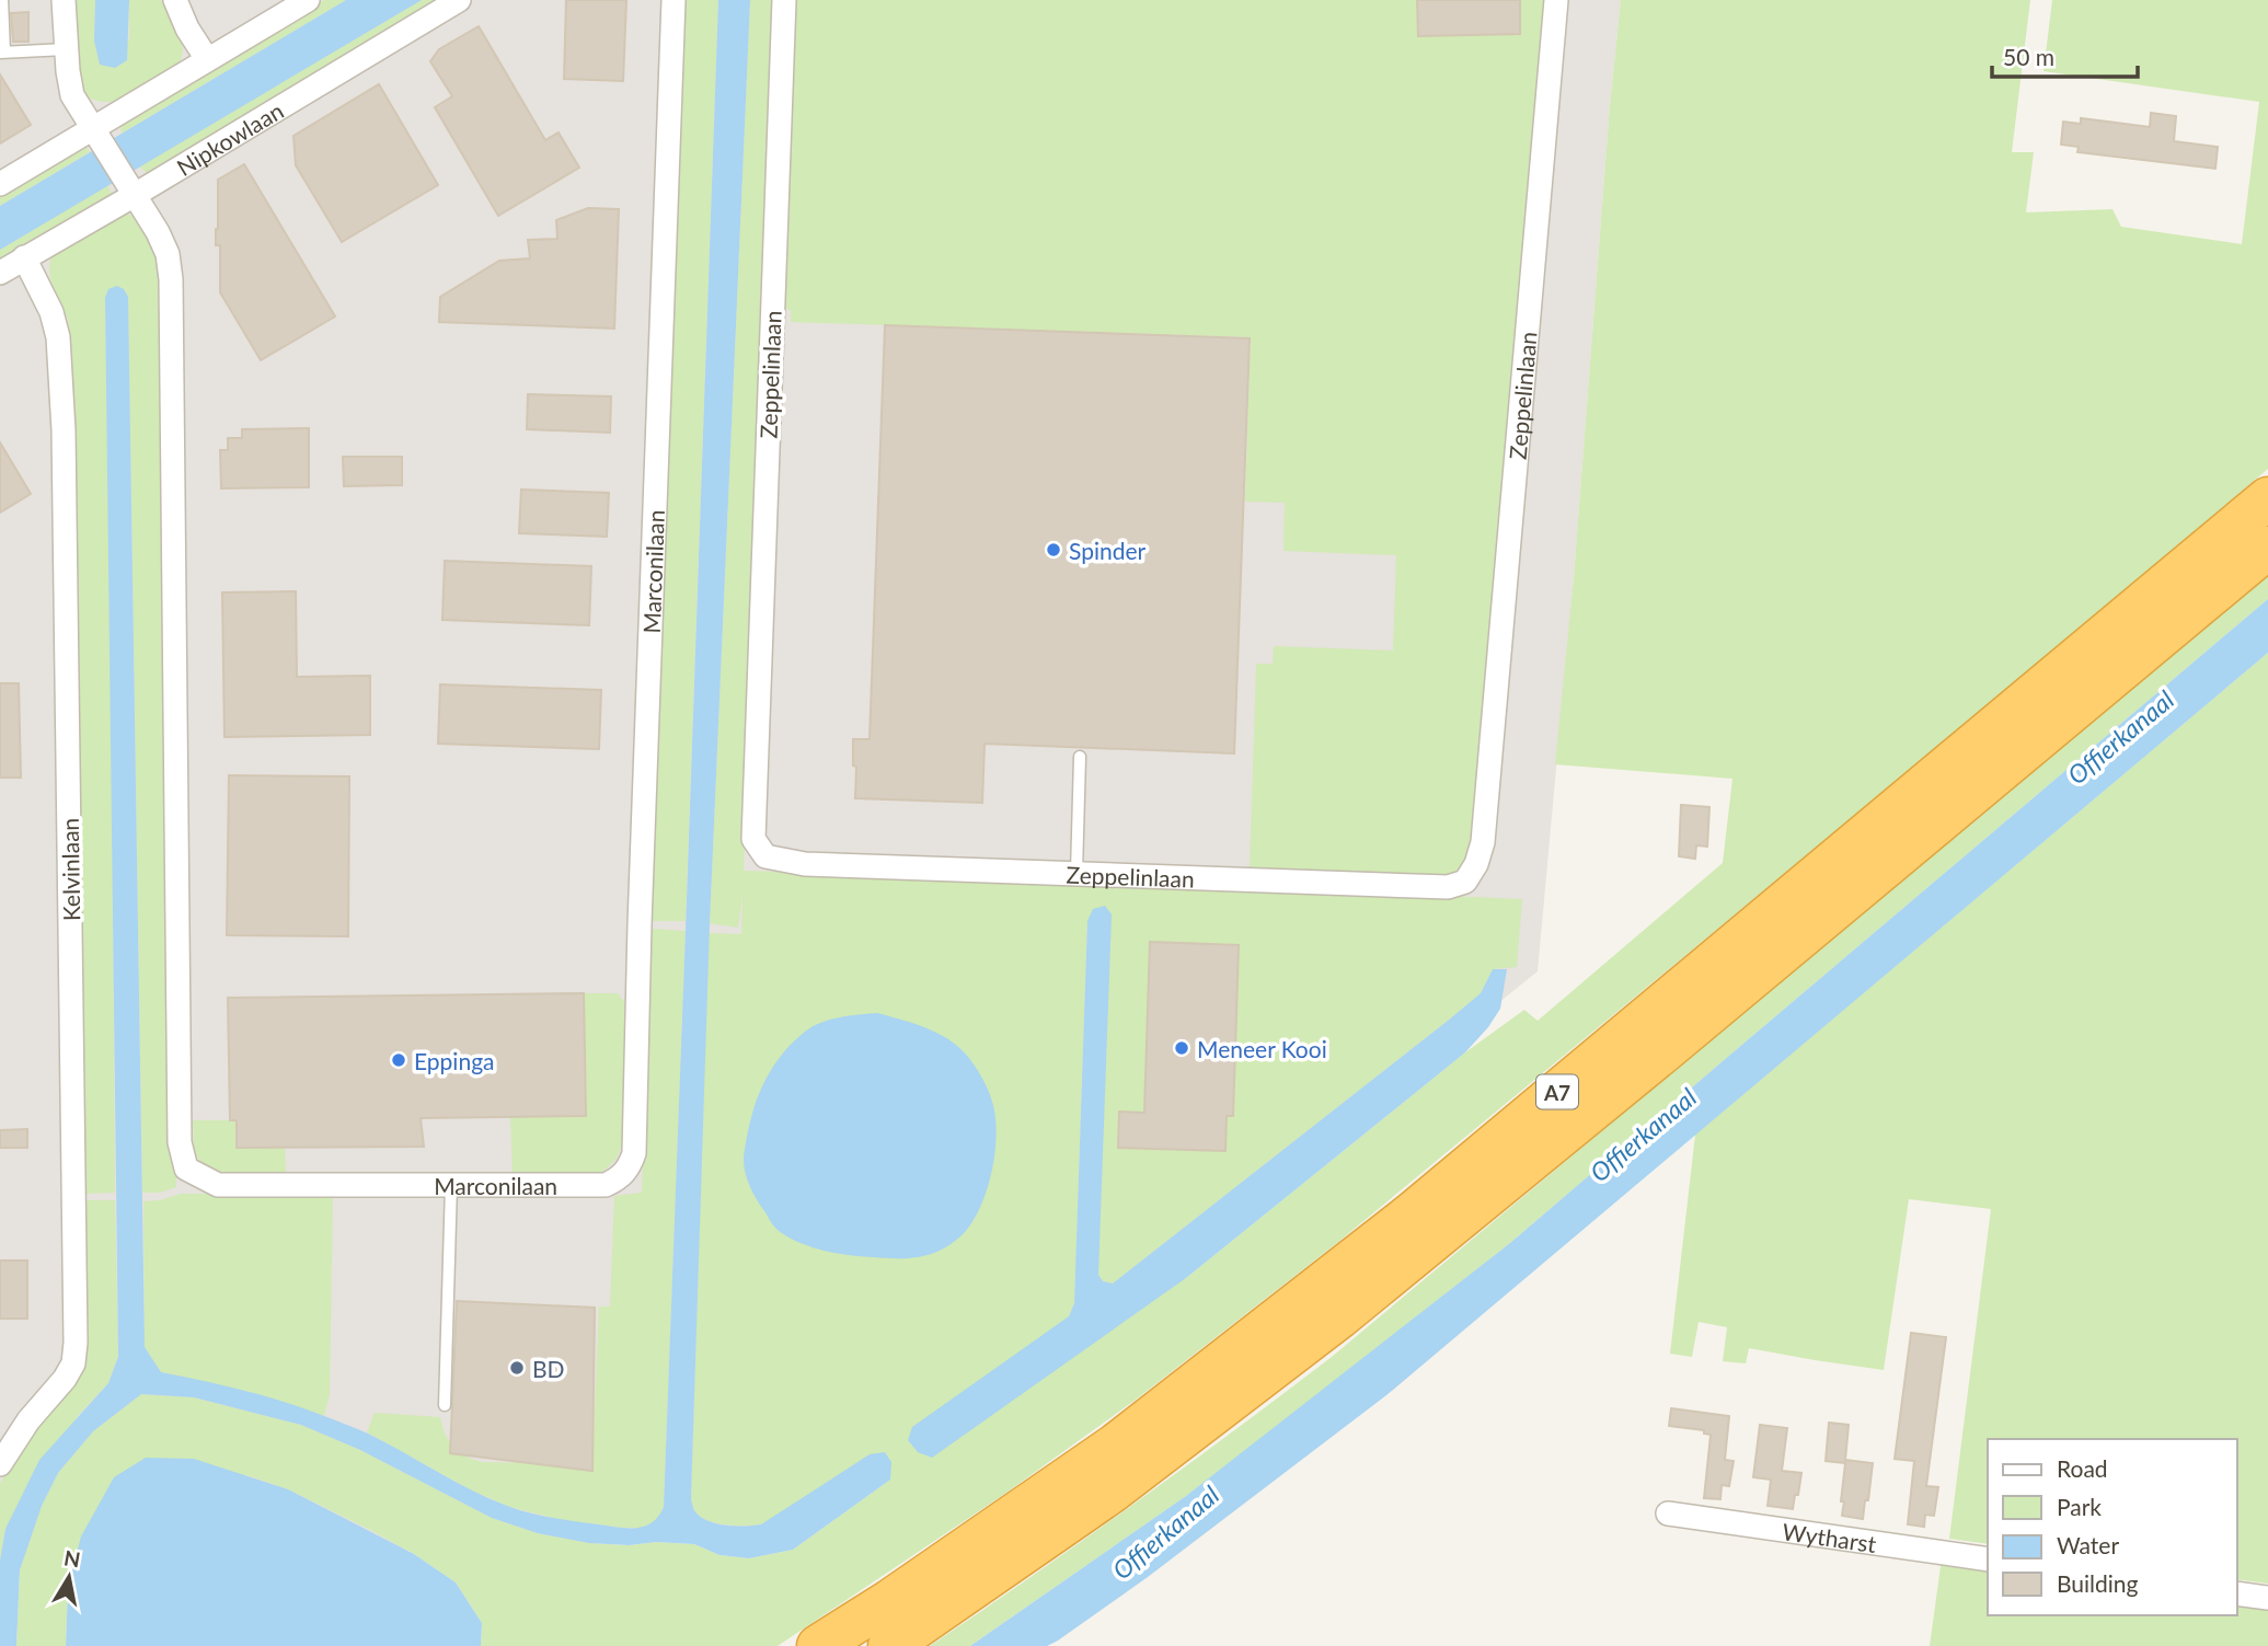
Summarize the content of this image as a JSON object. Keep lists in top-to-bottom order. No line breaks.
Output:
{"streets":{"highway":["A7"],"street":["Nipkowlaan","Zeppelinlaan","Marconilaan","Kelvinlaan","Wytharst"]},"crossings":[["Nipkowlaan","Marconilaan"],["Nipkowlaan","Kelvinlaan"]],"water":["Offierkanaal"],"places":["Spinder","Meneer Kooi","Eppinga","BD"],"legend":["Road","Park","Water","Building"],"scale_bar":"50 m","north":"top"}
